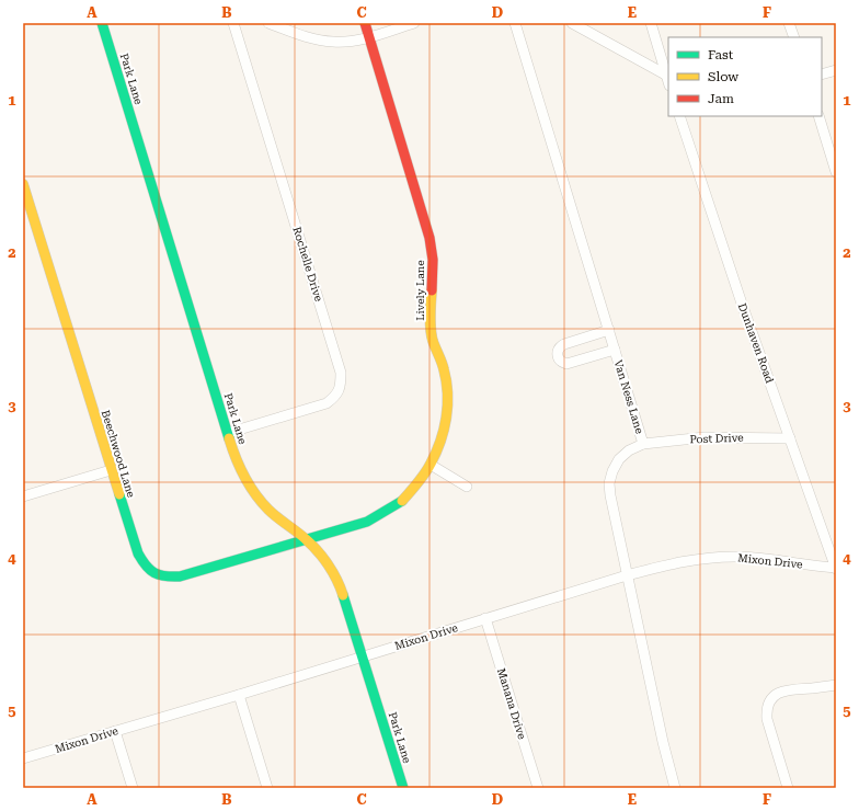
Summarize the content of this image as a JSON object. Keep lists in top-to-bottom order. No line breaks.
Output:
{"streets":{"street":["Park Lane","Rochelle Drive","Lively Lane","Dunhaven Road","Van Ness Lane","Post Drive","Beechwood Lane","Mixon Drive","Manana Drive"]},"crossings":[["Park Lane","Rochelle Drive"],["Park Lane","Lively Lane"],["Park Lane","Beechwood Lane"],["Park Lane","Mixon Drive"],["Lively Lane","Beechwood Lane"],["Dunhaven Road","Post Drive"],["Dunhaven Road","Mixon Drive"],["Van Ness Lane","Post Drive"],["Van Ness Lane","Mixon Drive"],["Mixon Drive","Manana Drive"]],"legend":["Fast","Slow","Jam"],"grid":{"columns":["A","B","C","D","E","F"],"rows":["1","2","3","4","5"]}}
